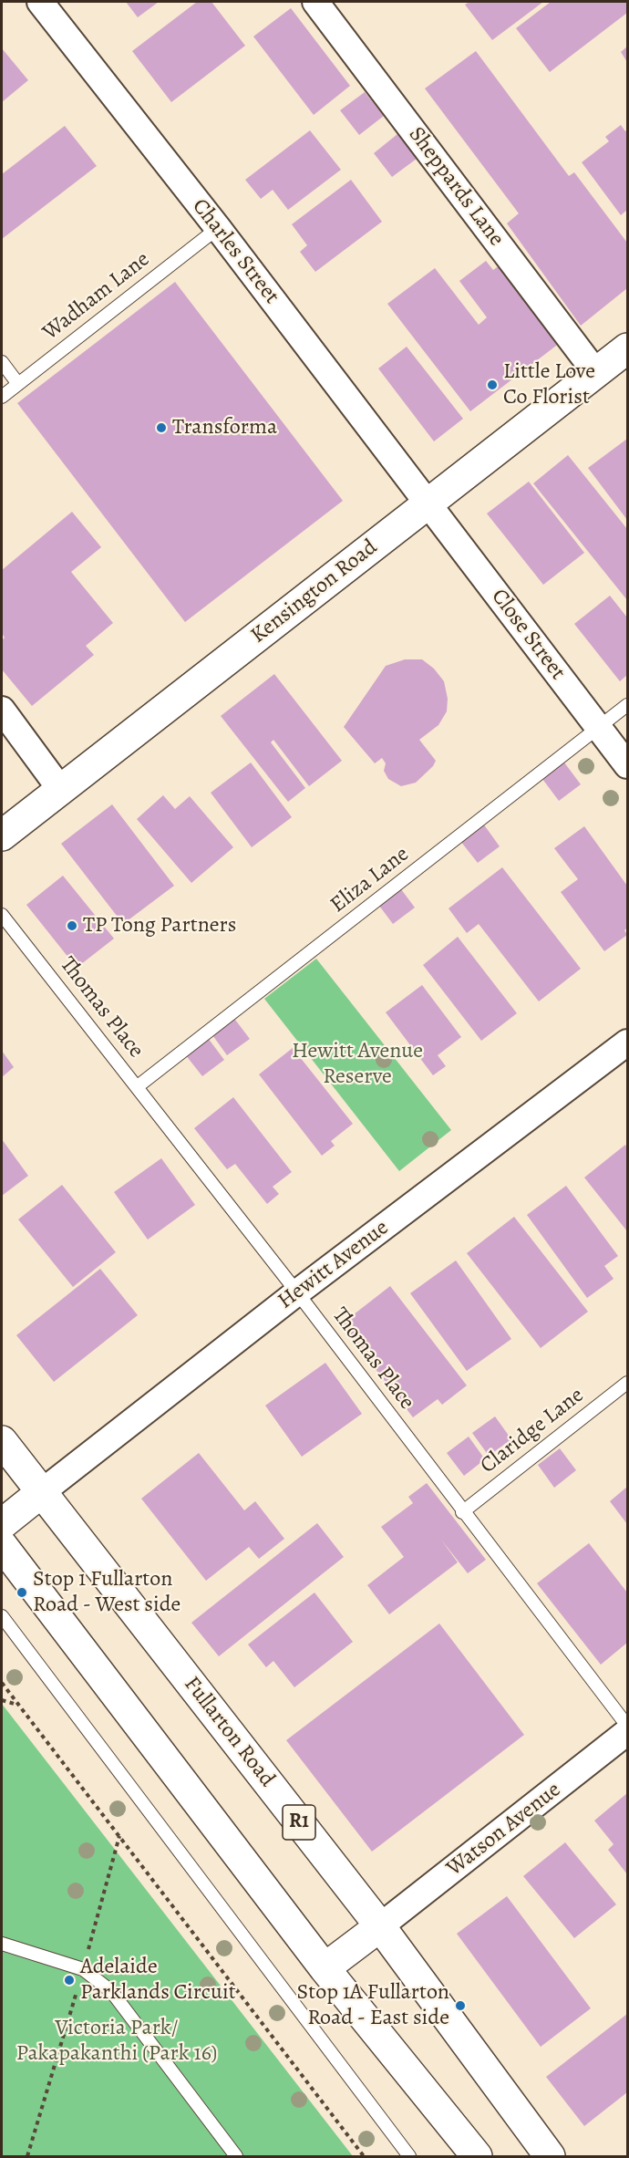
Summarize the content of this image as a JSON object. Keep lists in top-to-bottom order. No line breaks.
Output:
{"streets":{"main road":["Kensington Road","Fullarton Road","R1"],"street":["Sheppards Lane","Charles Street","Close Street","Hewitt Avenue","Watson Avenue"],"lane":["Wadham Lane","Eliza Lane","Thomas Place","Claridge Lane"]},"crossings":[["Sheppards Lane","Kensington Road"],["Charles Street","Wadham Lane"],["Charles Street","Kensington Road"],["Charles Street","Close Street"],["Kensington Road","Close Street"],["Close Street","Eliza Lane"],["Eliza Lane","Thomas Place"],["Thomas Place","Hewitt Avenue"],["Thomas Place","Claridge Lane"],["Hewitt Avenue","Fullarton Road"],["Fullarton Road","Watson Avenue"]],"parks":["Hewitt Avenue Reserve","Victoria Park/ Pakapakanthi (Park 16)"],"places":["Little Love Co Florist","Transforma","TP Tong Partners","Stop 1 Fullarton Road - West side","Adelaide Parklands Circuit","Stop 1A Fullarton Road - East side"]}
